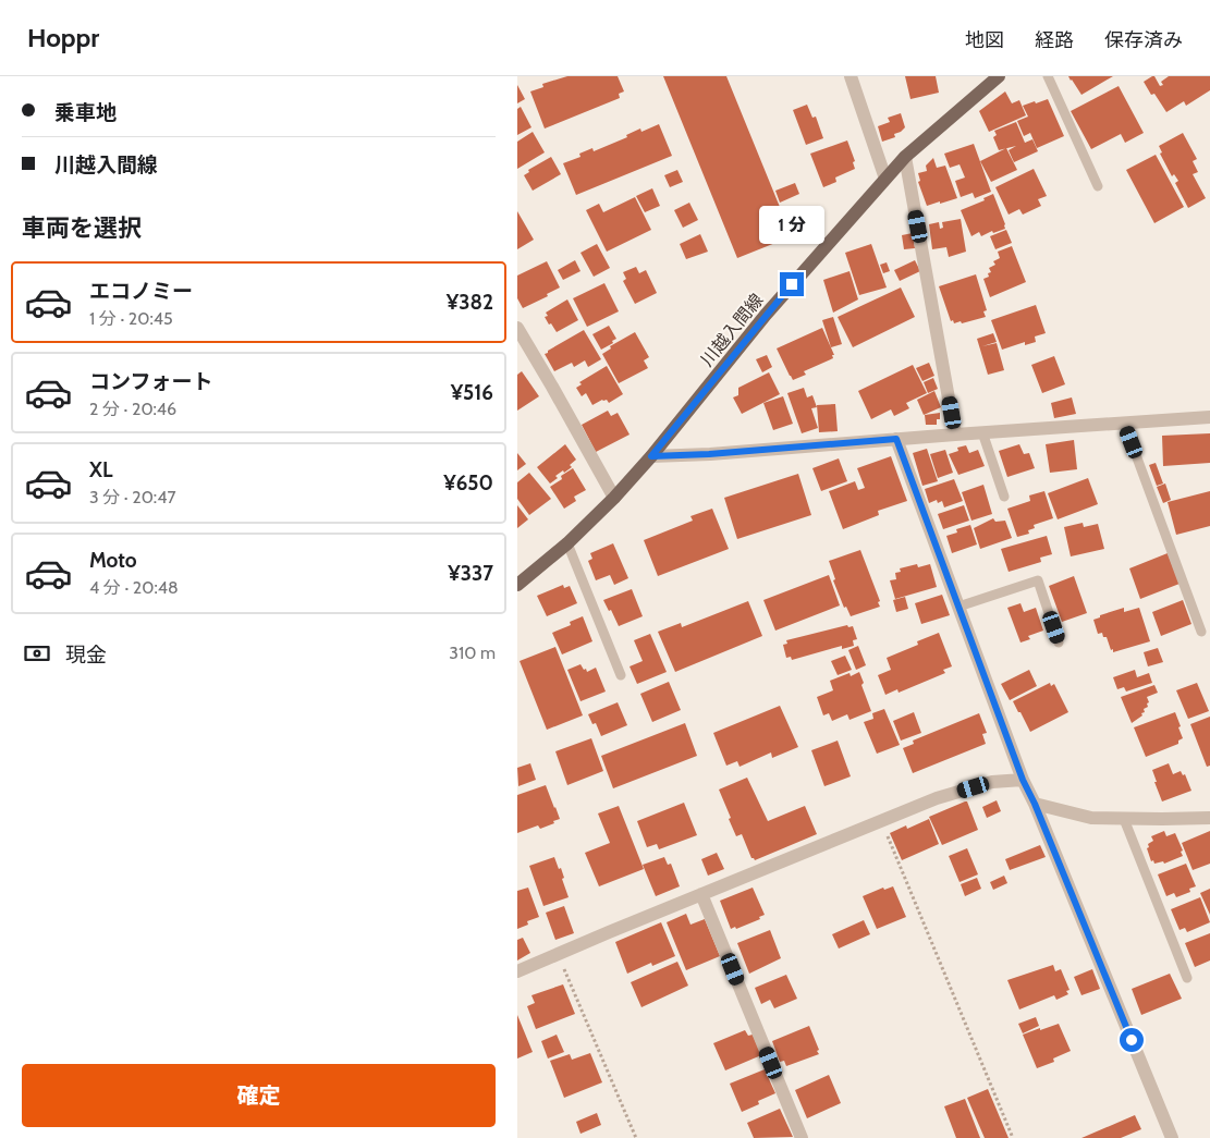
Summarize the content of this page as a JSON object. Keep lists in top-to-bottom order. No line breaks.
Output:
{"streets":{"main road":["川越入間線"]},"page":{"header":"Hoppr","nav":["地図","経路","保存済み"],"banner":["乗車地","川越入間線"],"heading":"車両を選択","bubble":"1 分","list":[{"name":"エコノミー","note":"1 分 · 20:45","value":"¥382"},{"name":"コンフォート","note":"2 分 · 20:46","value":"¥516"},{"name":"XL","note":"3 分 · 20:47","value":"¥650"},{"name":"Moto","note":"4 分 · 20:48","value":"¥337"}],"pay":["現金","310 m"],"buttons":"確定"}}
